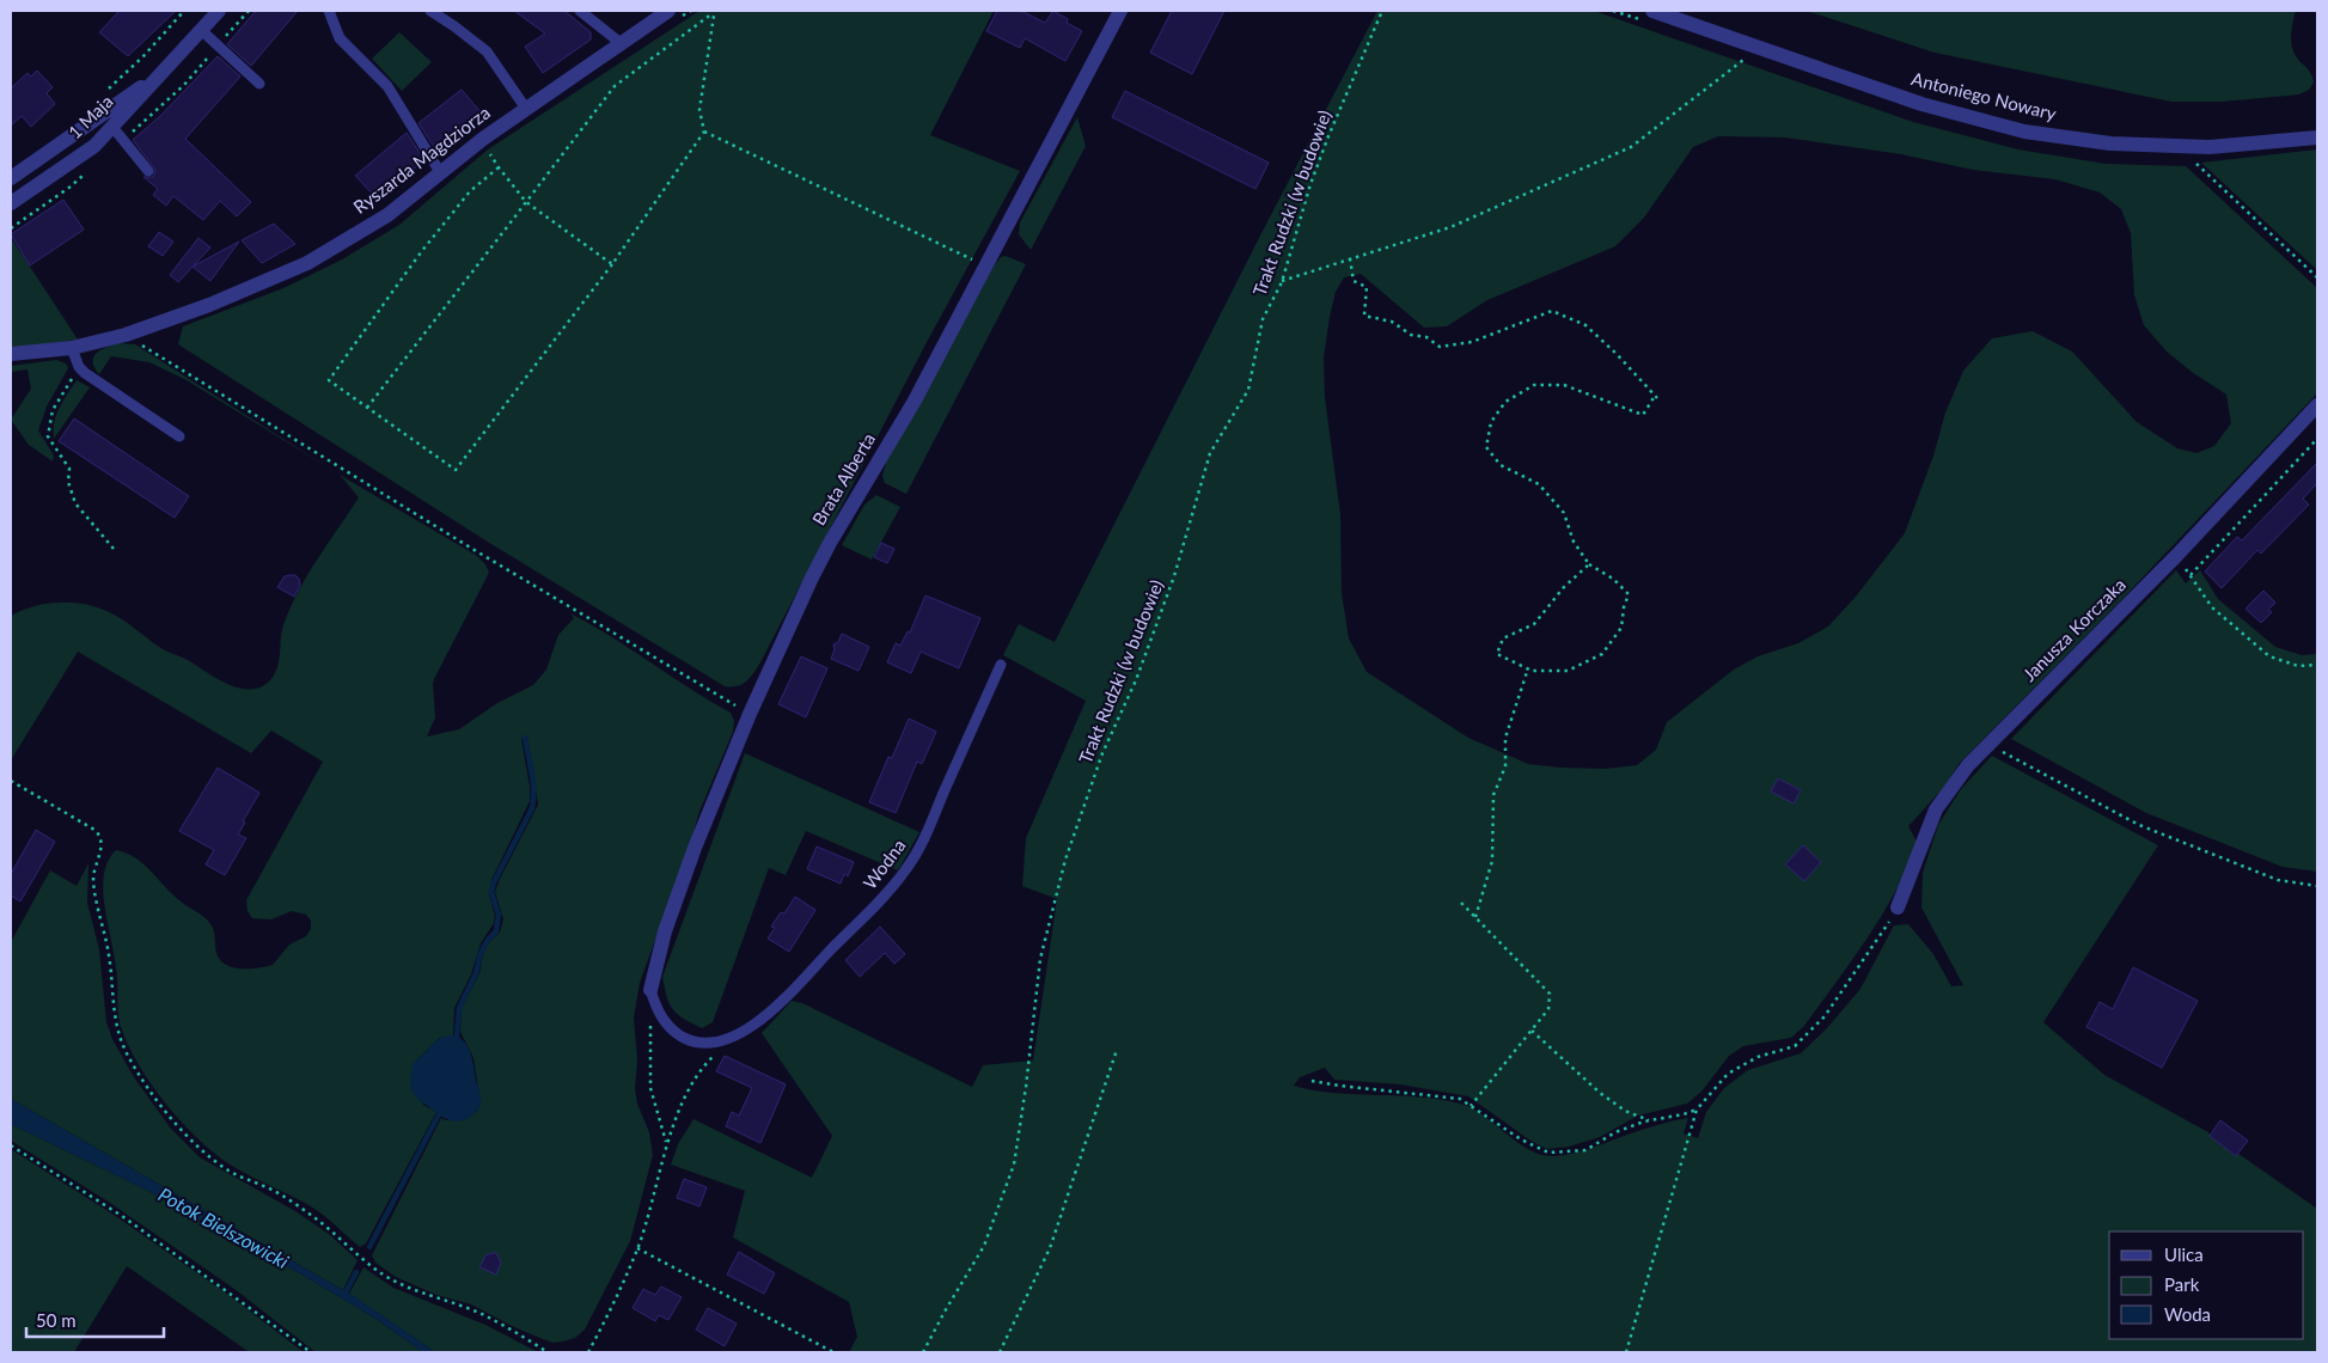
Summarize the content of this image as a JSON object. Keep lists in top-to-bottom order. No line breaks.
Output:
{"streets":{"street":["Antoniego Nowary","1 Maja","Ryszarda Magdziorza","Brata Alberta","Janusza Korczaka"],"lane":["Wodna"],"path":["Trakt Rudzki (w budowie)"]},"crossings":[["Brata Alberta","Wodna"]],"water":["Potok Bielszowicki"],"legend":["Ulica","Park","Woda"],"scale_bar":"50 m"}
